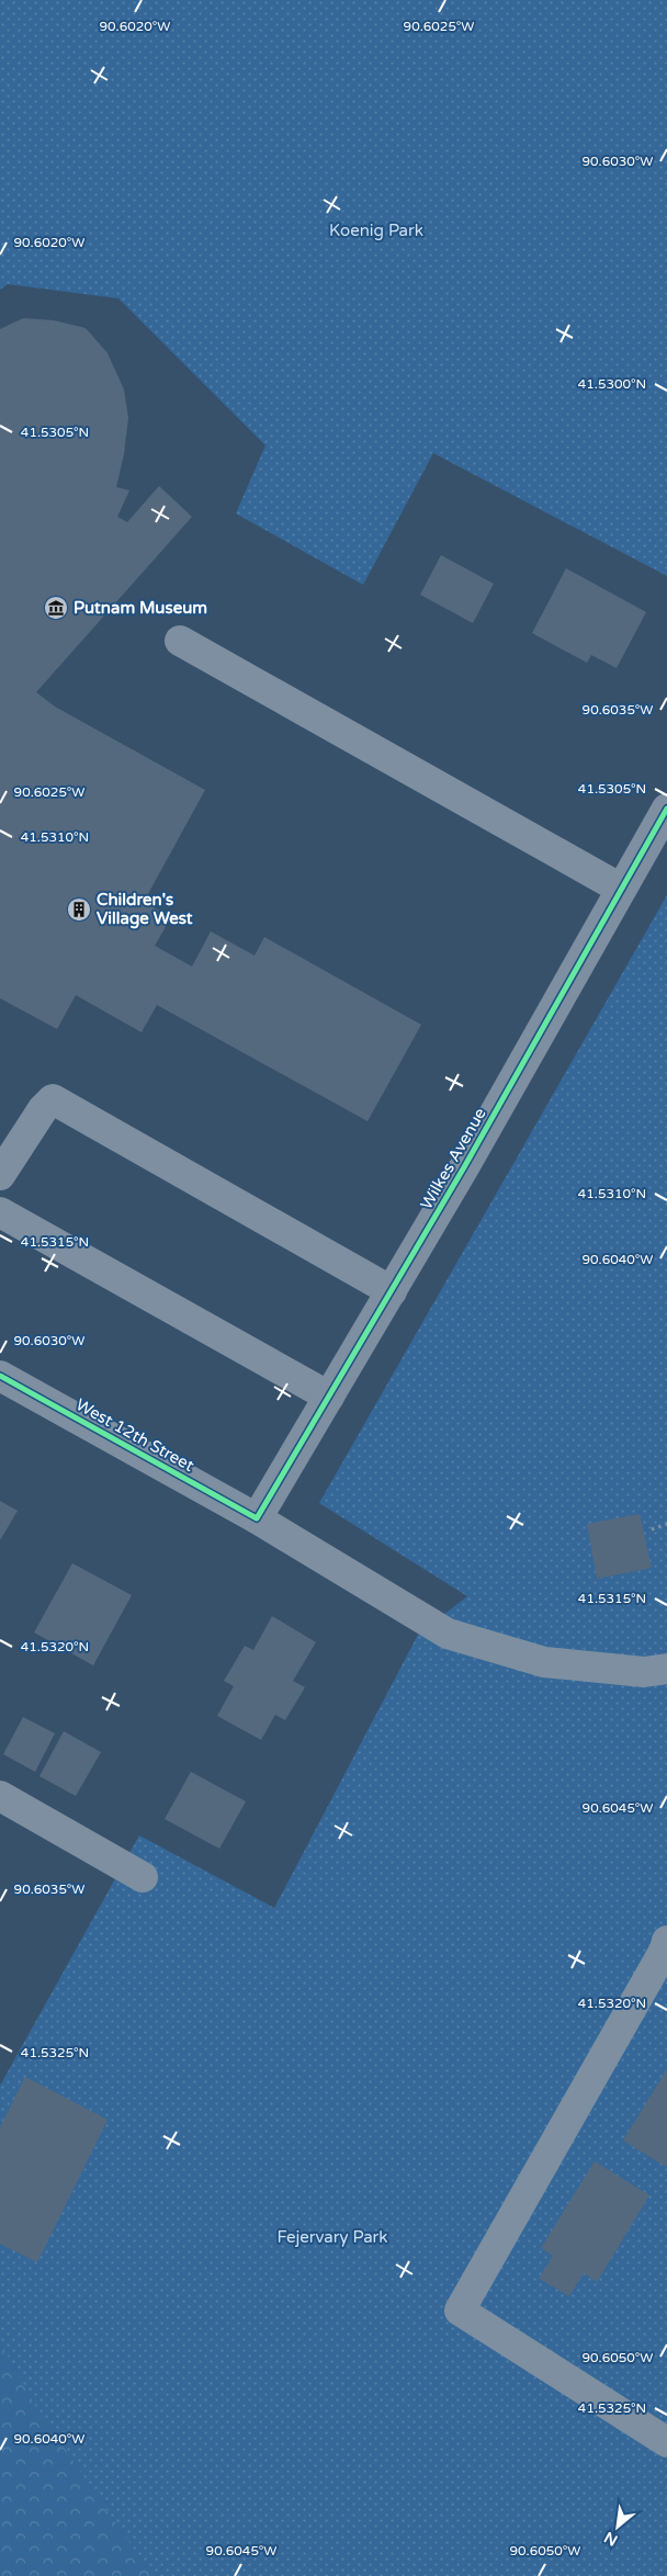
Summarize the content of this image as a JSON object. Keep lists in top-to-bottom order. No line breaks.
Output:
{"streets":{"street":["Wilkes Avenue","West 12th Street"]},"crossings":[["Wilkes Avenue","West 12th Street"]],"parks":["Koenig Park","Fejervary Park"],"places":{"museum":["Putnam Museum"],"building":["Children's Village West"]},"north":"bottom left","coordinates":["90.6020°W","90.6025°W","90.6030°W","41.5300°N","41.5305°N","90.6035°W","41.5310°N","41.5315°N","90.6040°W","41.5320°N","90.6045°W","41.5325°N","90.6050°W"]}
